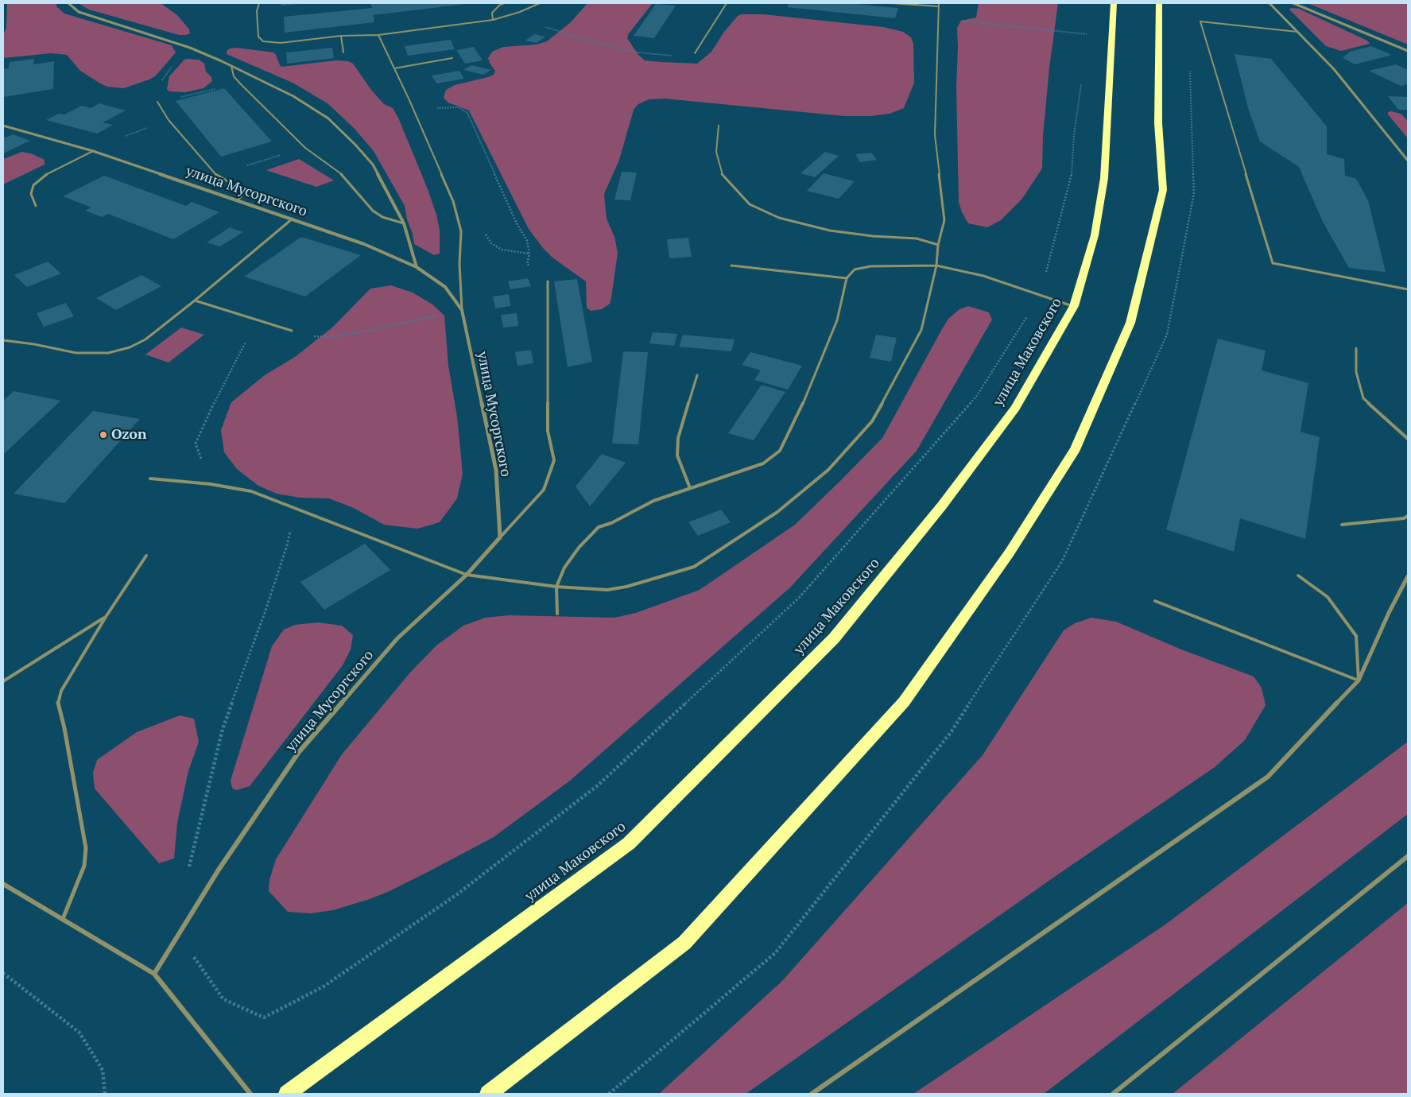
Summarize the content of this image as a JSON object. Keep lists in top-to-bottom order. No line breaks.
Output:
{"streets":{"highway":["улица Маковского"],"street":["улица Мусоргского"]},"places":["Ozon"]}
